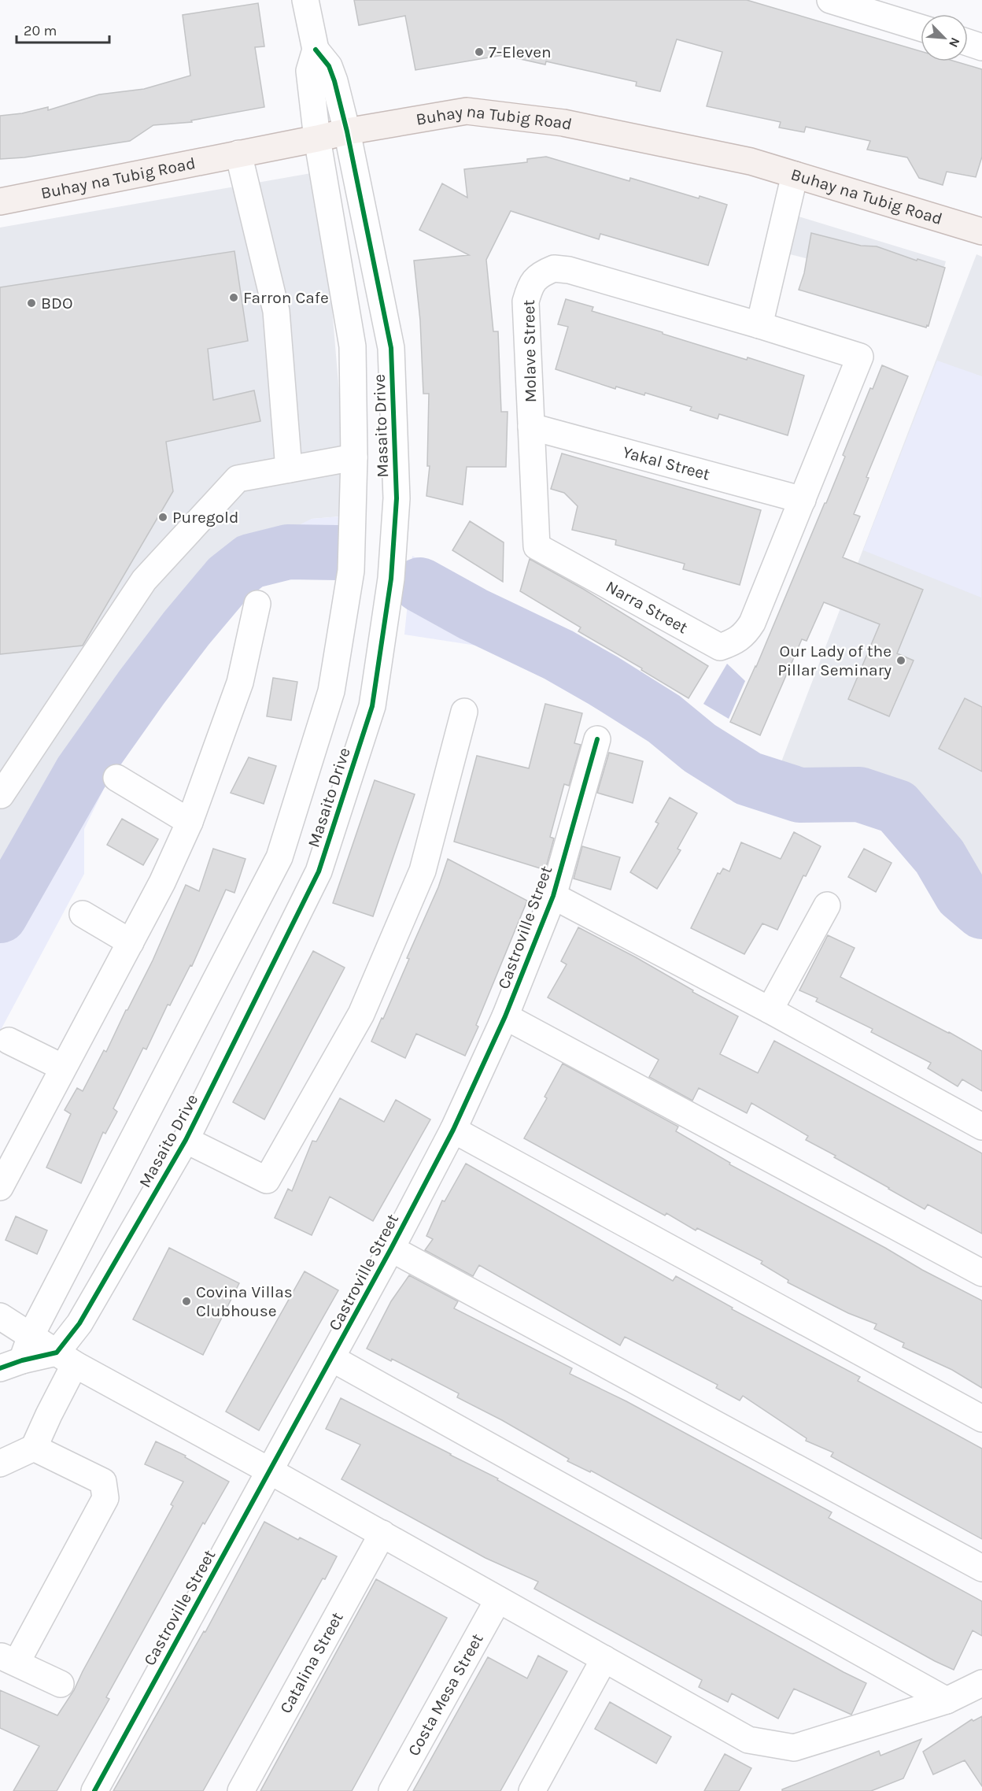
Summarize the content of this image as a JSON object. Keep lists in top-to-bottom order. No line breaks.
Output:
{"streets":{"main road":["Buhay na Tubig Road"],"street":["Molave Street","Masaito Drive","Yakal Street","Narra Street","Castroville Street","Catalina Street","Costa Mesa Street"]},"crossings":[["Buhay na Tubig Road","Masaito Drive"],["Molave Street","Yakal Street"],["Molave Street","Narra Street"]],"places":["7-Eleven","Farron Cafe","BDO","Puregold","Our Lady of the Pillar Seminary","Covina Villas Clubhouse"],"scale_bar":"20 m","north":"bottom right"}
